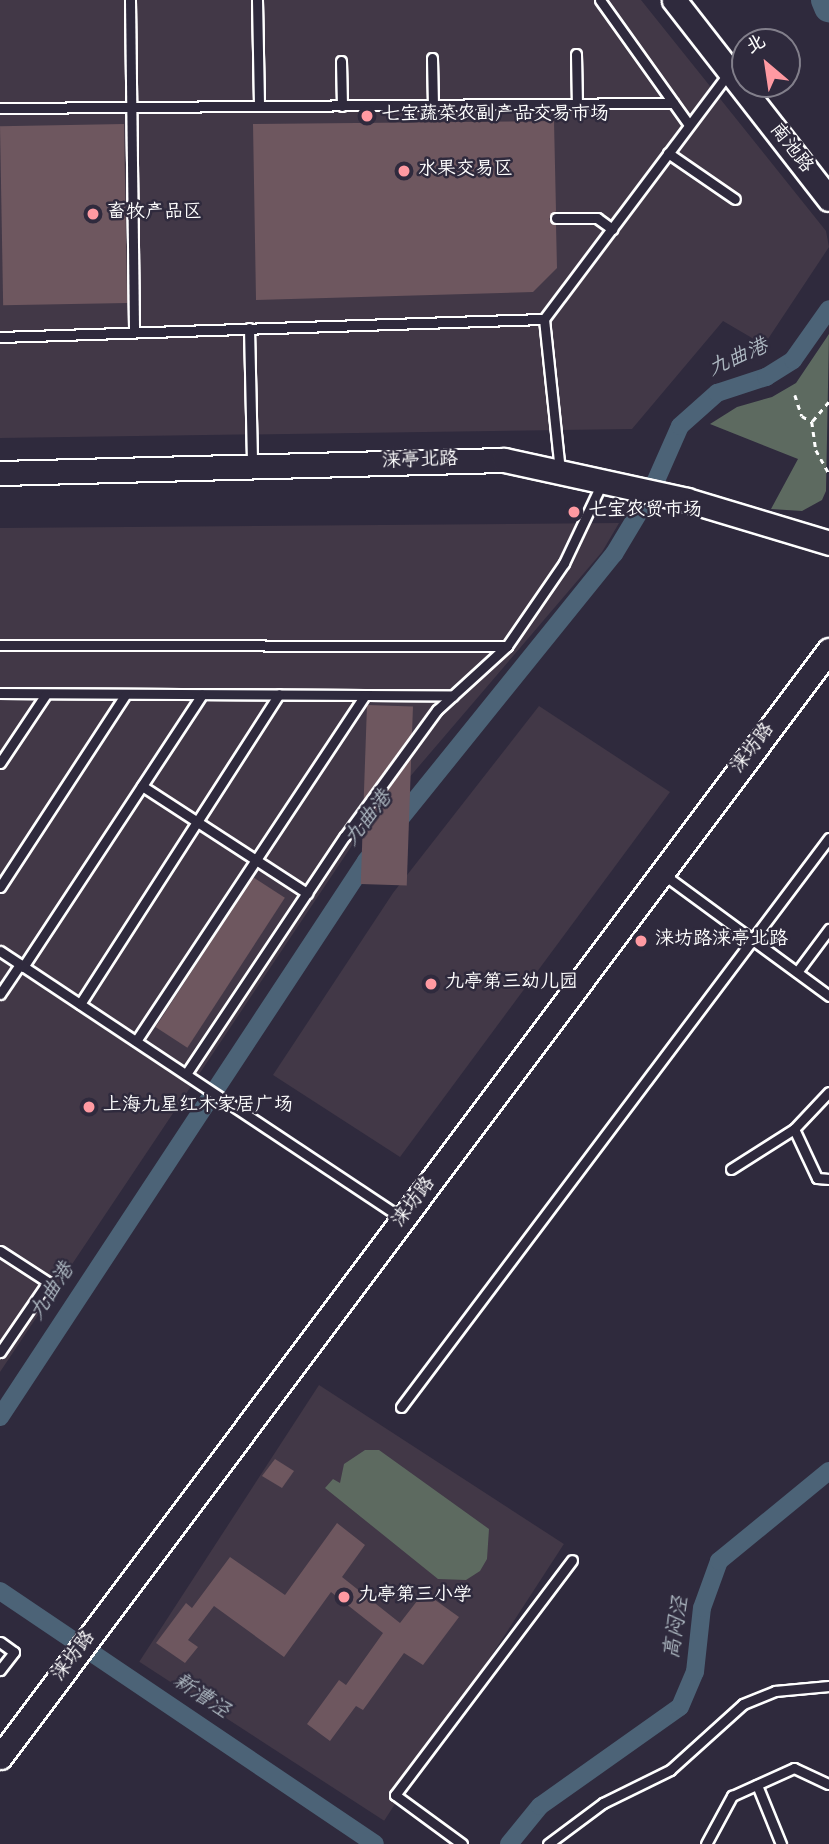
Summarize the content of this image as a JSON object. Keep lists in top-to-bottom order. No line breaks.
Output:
{"streets":{"street":["南池路","涞亭北路","涞坊路"]},"water":["九曲港","高闷泾","新漕泾"],"places":["七宝蔬菜农副产品交易市场","水果交易区","畜牧产品区","七宝农贸市场","涞坊路涞亭北路","九亭第三幼儿园","上海九星红木家居广场","九亭第三小学"],"north":"top left"}
